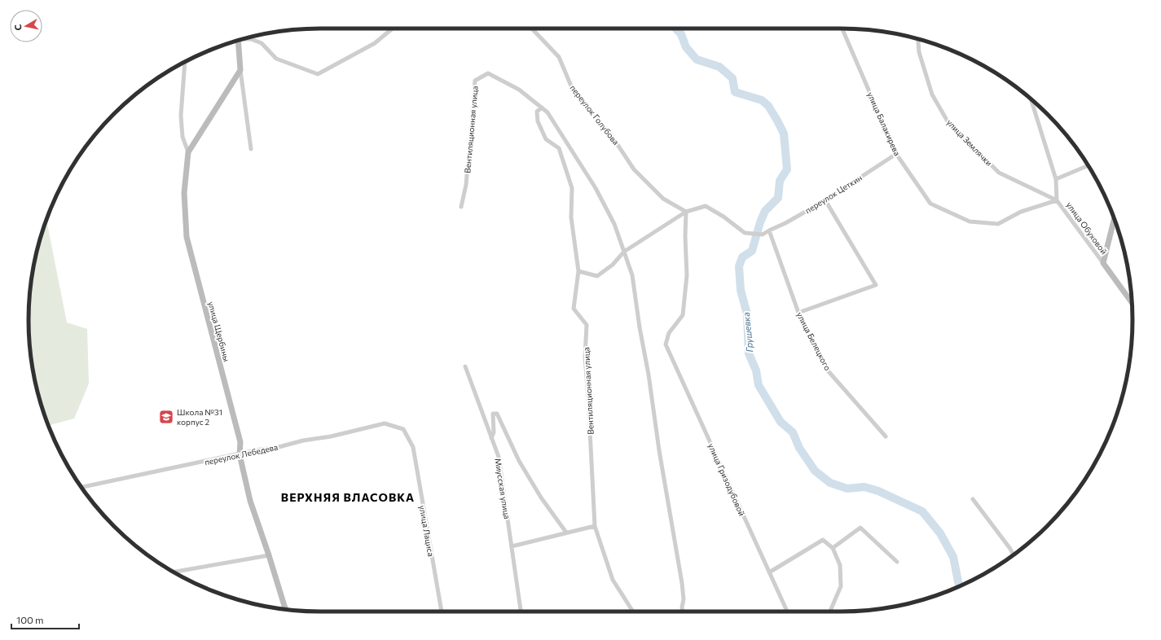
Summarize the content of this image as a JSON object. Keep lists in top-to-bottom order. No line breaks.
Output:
{"streets":{"street":["переулок Голубова","улица Балакирева","Вентиляционная улица","улица Землячки","переулок Цеткин","улица Обуховой","улица Щербины","улица Белецкого","переулок Лебедева","улица Гризодубовой","Миусская улица","улица Лациса"]},"crossings":[["переулок Голубова","переулок Цеткин"],["переулок Голубова","улица Гризодубовой"],["улица Балакирева","улица Землячки"],["улица Балакирева","переулок Цеткин"],["улица Балакирева","улица Обуховой"],["улица Землячки","улица Обуховой"],["переулок Цеткин","улица Белецкого"],["переулок Цеткин","улица Гризодубовой"],["улица Щербины","переулок Лебедева"],["переулок Лебедева","улица Лациса"]],"districts":["ВЕРХНЯЯ ВЛАСОВКА"],"water":["Грушевка"],"places":{"school or university":["Школа №31 корпус 2"]},"scale_bar":"100 m","north":"left"}
